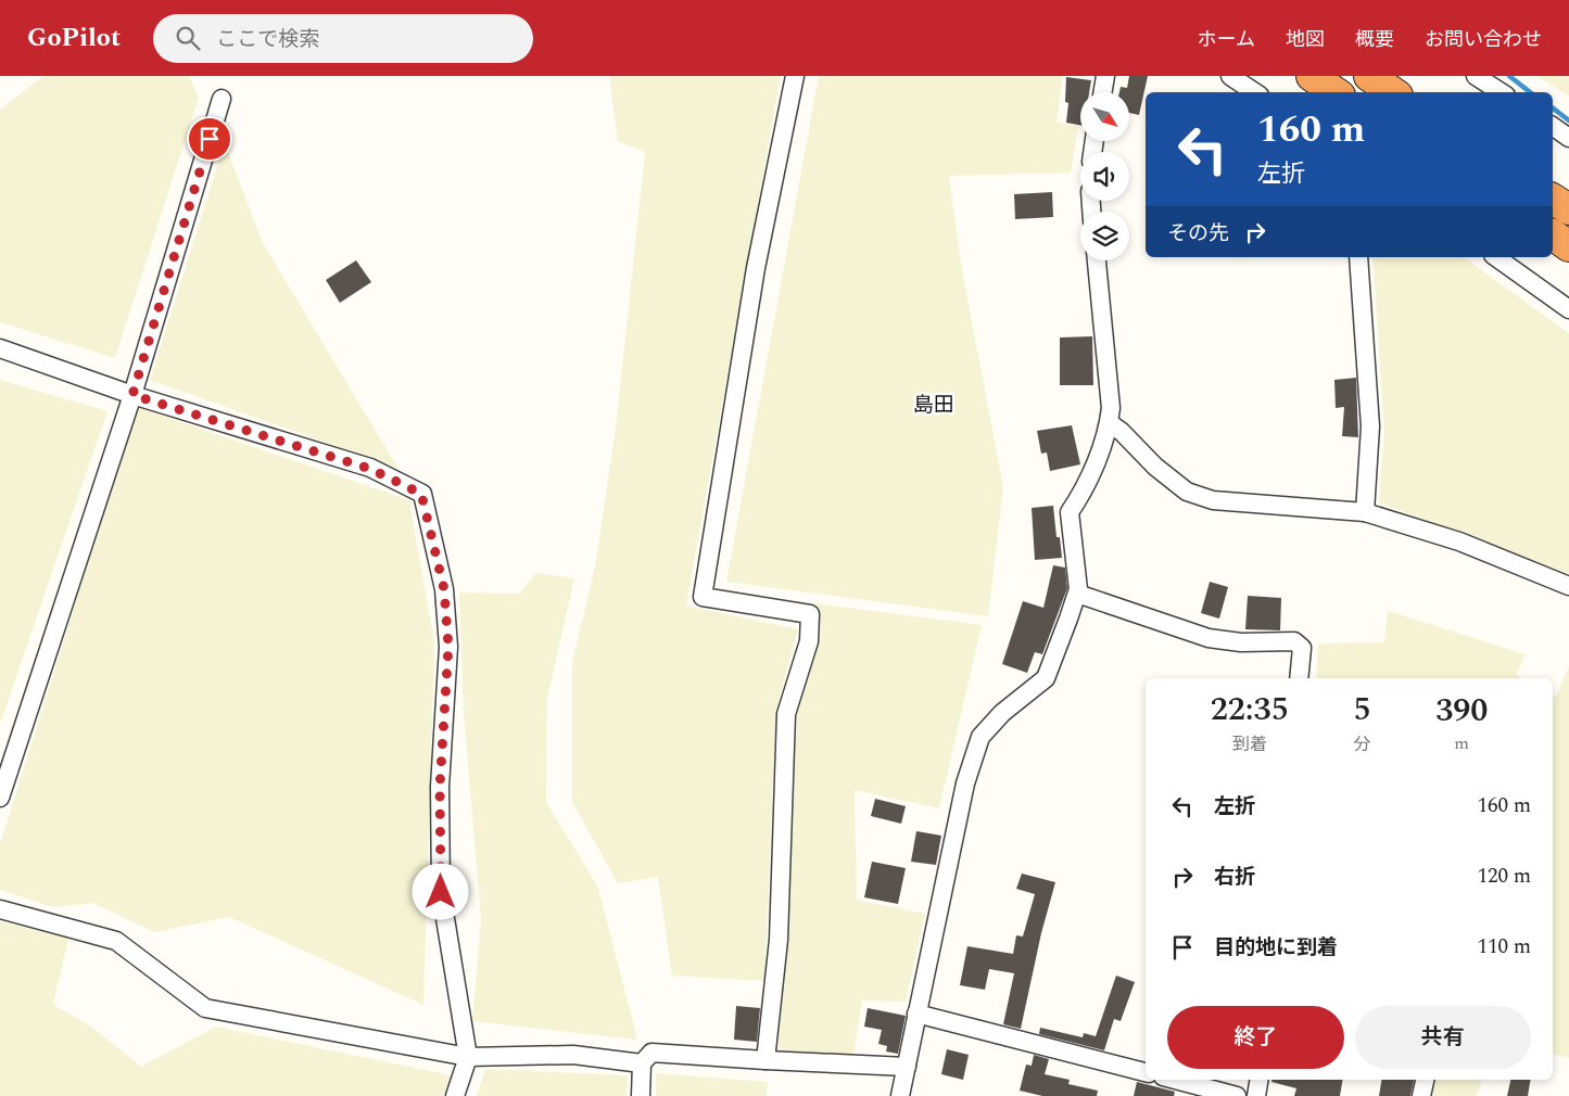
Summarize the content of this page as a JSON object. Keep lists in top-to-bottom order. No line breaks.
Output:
{"districts":["島田"],"north":"bottom right","page":{"header":"GoPilot","search":"ここで検索","nav":["ホーム","地図","概要","お問い合わせ"],"turn":["160 m","左折"],"then":"その先","eta":["22:35","到着","5","分","390","m"],"list":[{"name":"左折","value":"160 m"},{"name":"右折","value":"120 m"},{"name":"目的地に到着","value":"110 m"}],"buttons":["終了","共有"]}}
